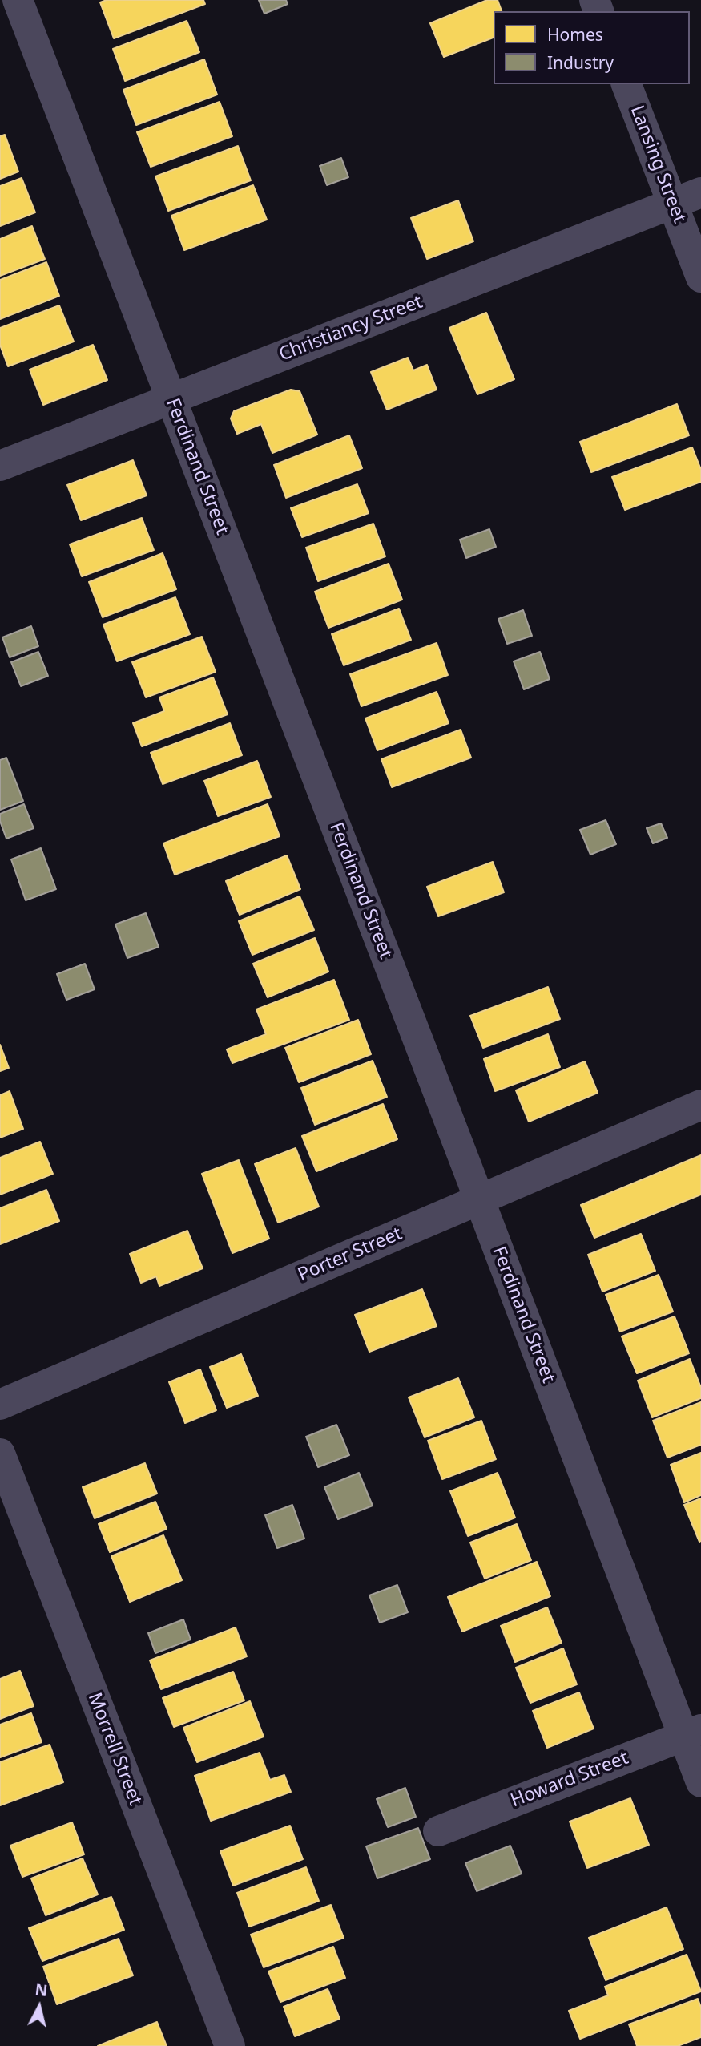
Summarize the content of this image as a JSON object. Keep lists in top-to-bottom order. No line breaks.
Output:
{"streets":{"street":["Lansing Street","Christiancy Street","Ferdinand Street","Porter Street","Morrell Street","Howard Street"]},"crossings":[["Lansing Street","Christiancy Street"],["Christiancy Street","Ferdinand Street"],["Ferdinand Street","Porter Street"],["Ferdinand Street","Howard Street"]],"legend":["Homes","Industry"],"north":"top"}
